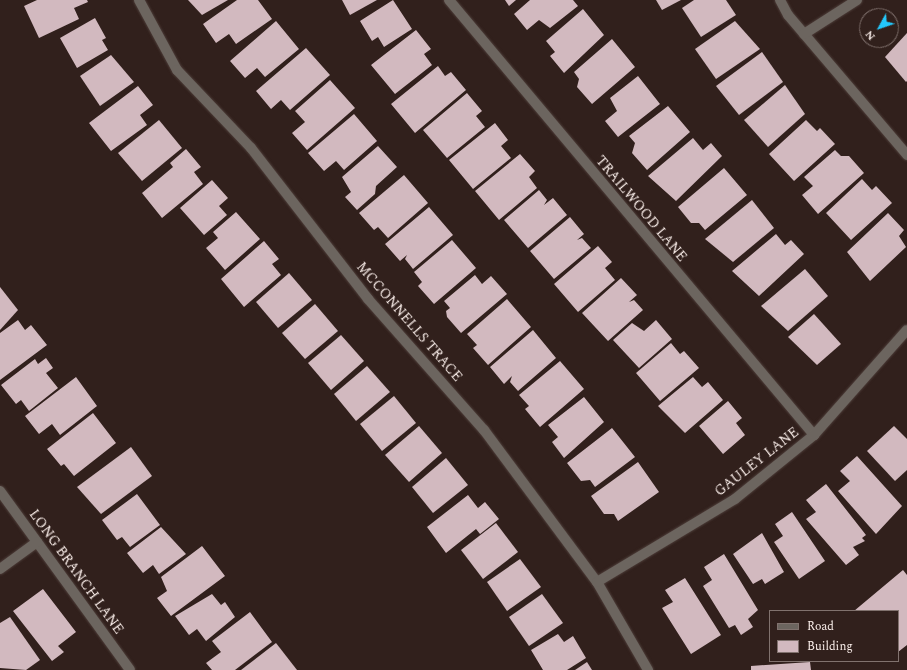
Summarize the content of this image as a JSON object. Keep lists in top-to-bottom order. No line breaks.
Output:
{"streets":{"street":["TRAILWOOD LANE","MCCONNELLS TRACE","GAULEY LANE","LONG BRANCH LANE"]},"crossings":[["TRAILWOOD LANE","GAULEY LANE"],["MCCONNELLS TRACE","GAULEY LANE"]],"legend":["Road","Building"],"north":"bottom left"}
